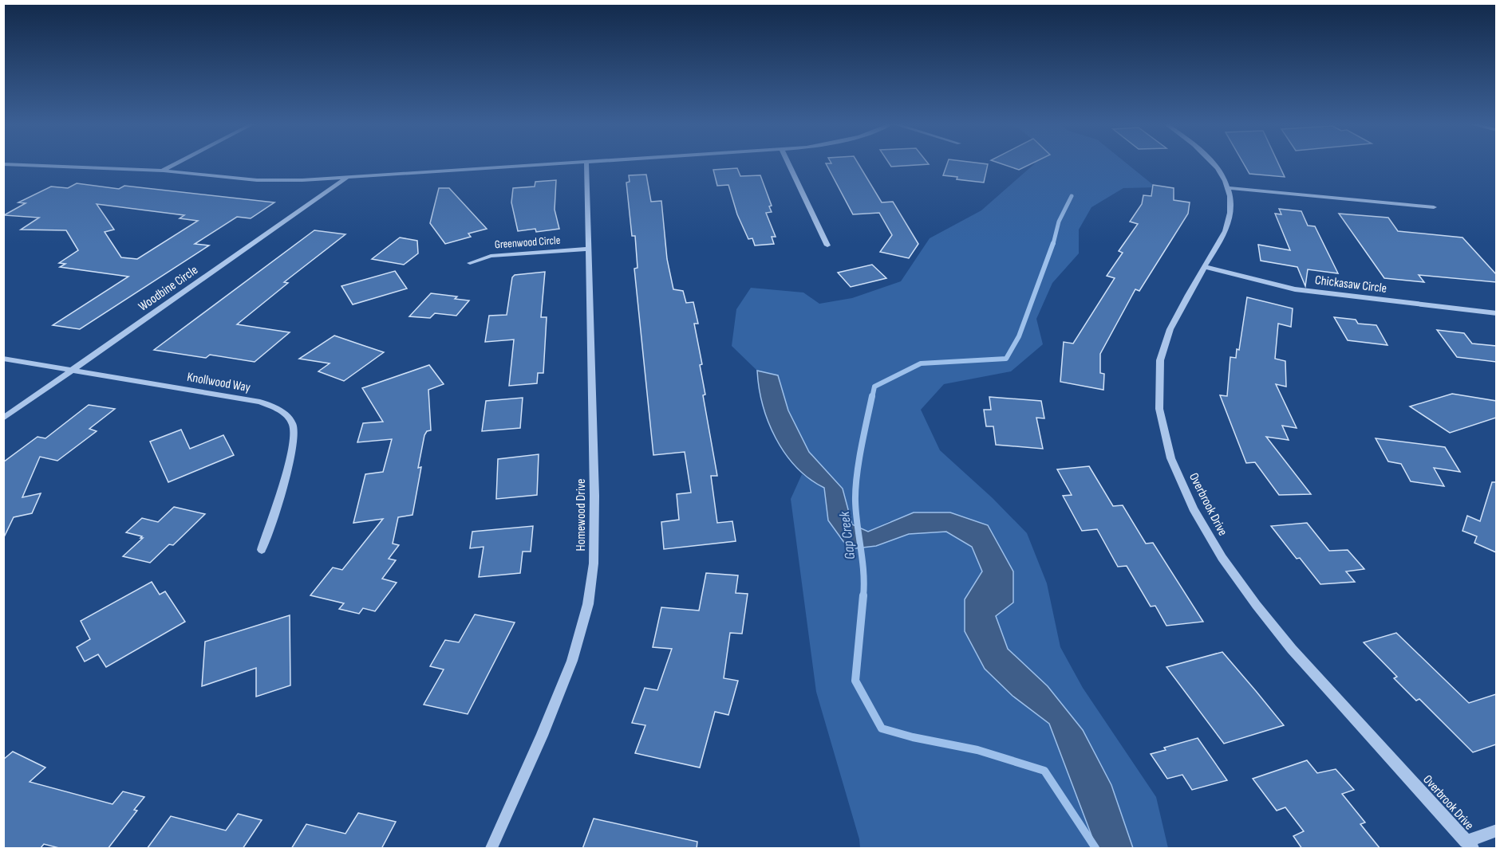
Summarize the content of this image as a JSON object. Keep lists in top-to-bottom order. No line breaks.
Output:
{"streets":{"street":["Greenwood Circle","Chickasaw Circle","Woodbine Circle","Knollwood Way","Overbrook Drive","Homewood Drive"]},"crossings":[["Greenwood Circle","Homewood Drive"],["Chickasaw Circle","Overbrook Drive"],["Woodbine Circle","Knollwood Way"]],"water":["Gap Creek"]}
